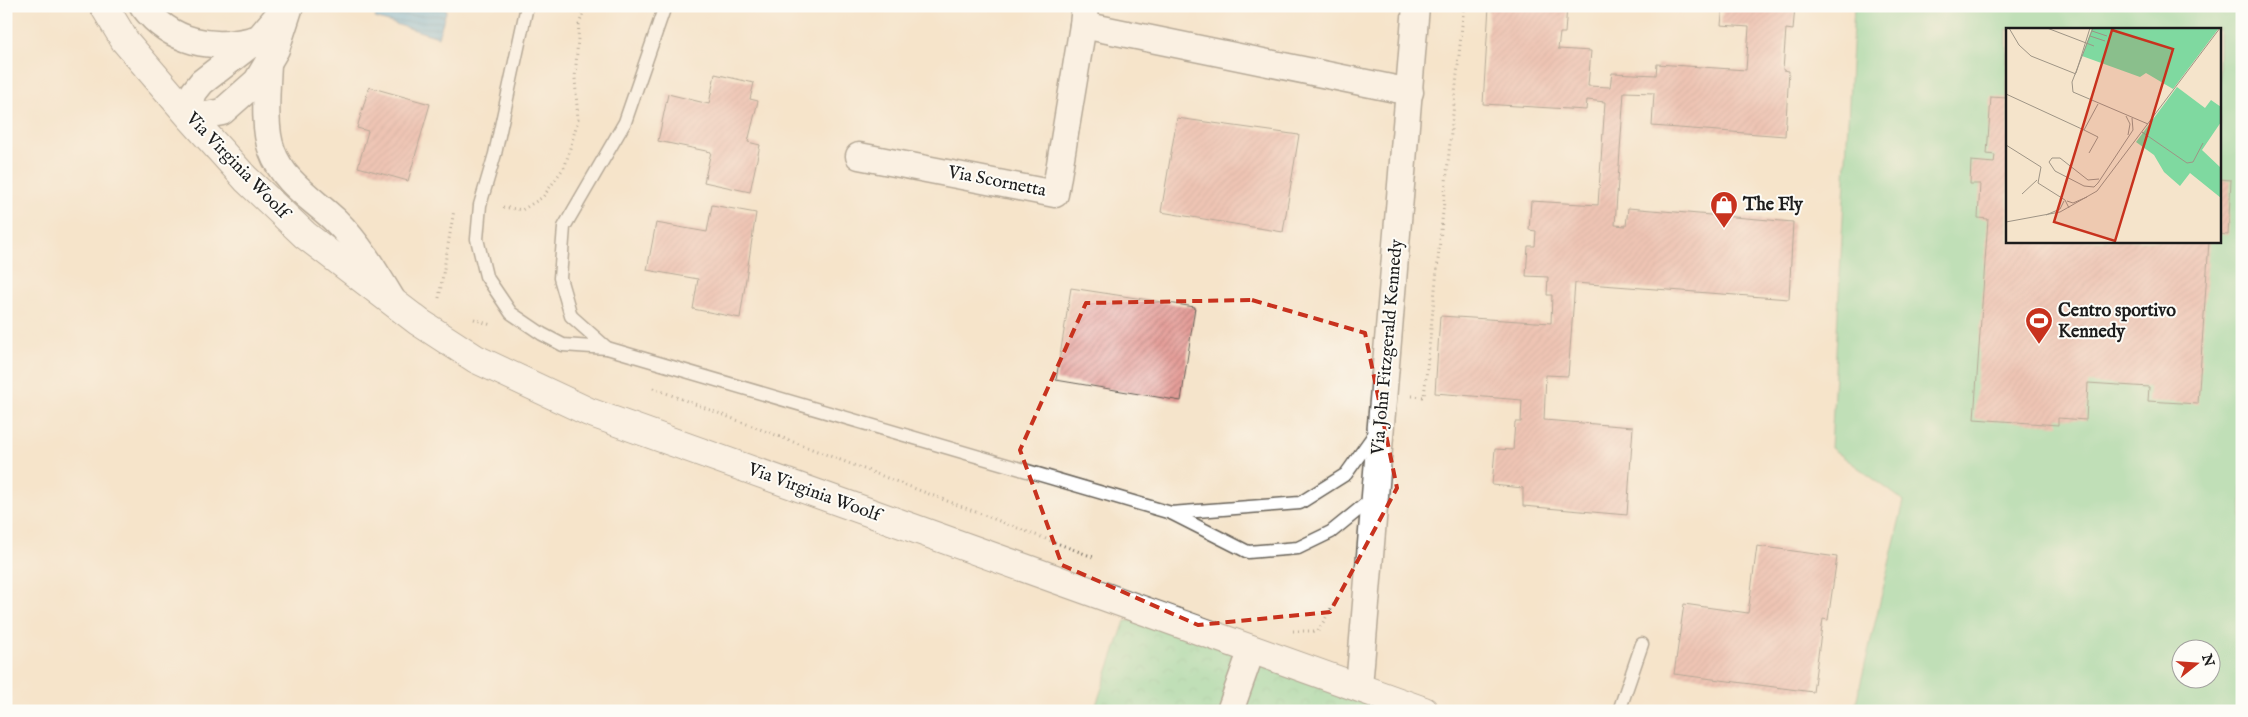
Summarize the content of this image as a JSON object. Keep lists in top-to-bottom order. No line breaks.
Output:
{"streets":{"street":["Via Virginia Woolf","Via Scornetta","Via John Fitzgerald Kennedy"]},"crossings":[["Via Virginia Woolf","Via John Fitzgerald Kennedy"],["Via Scornetta","Via John Fitzgerald Kennedy"]],"places":{"shop":["The Fly"],"sports":["Centro sportivo Kennedy"]},"north":"right"}
